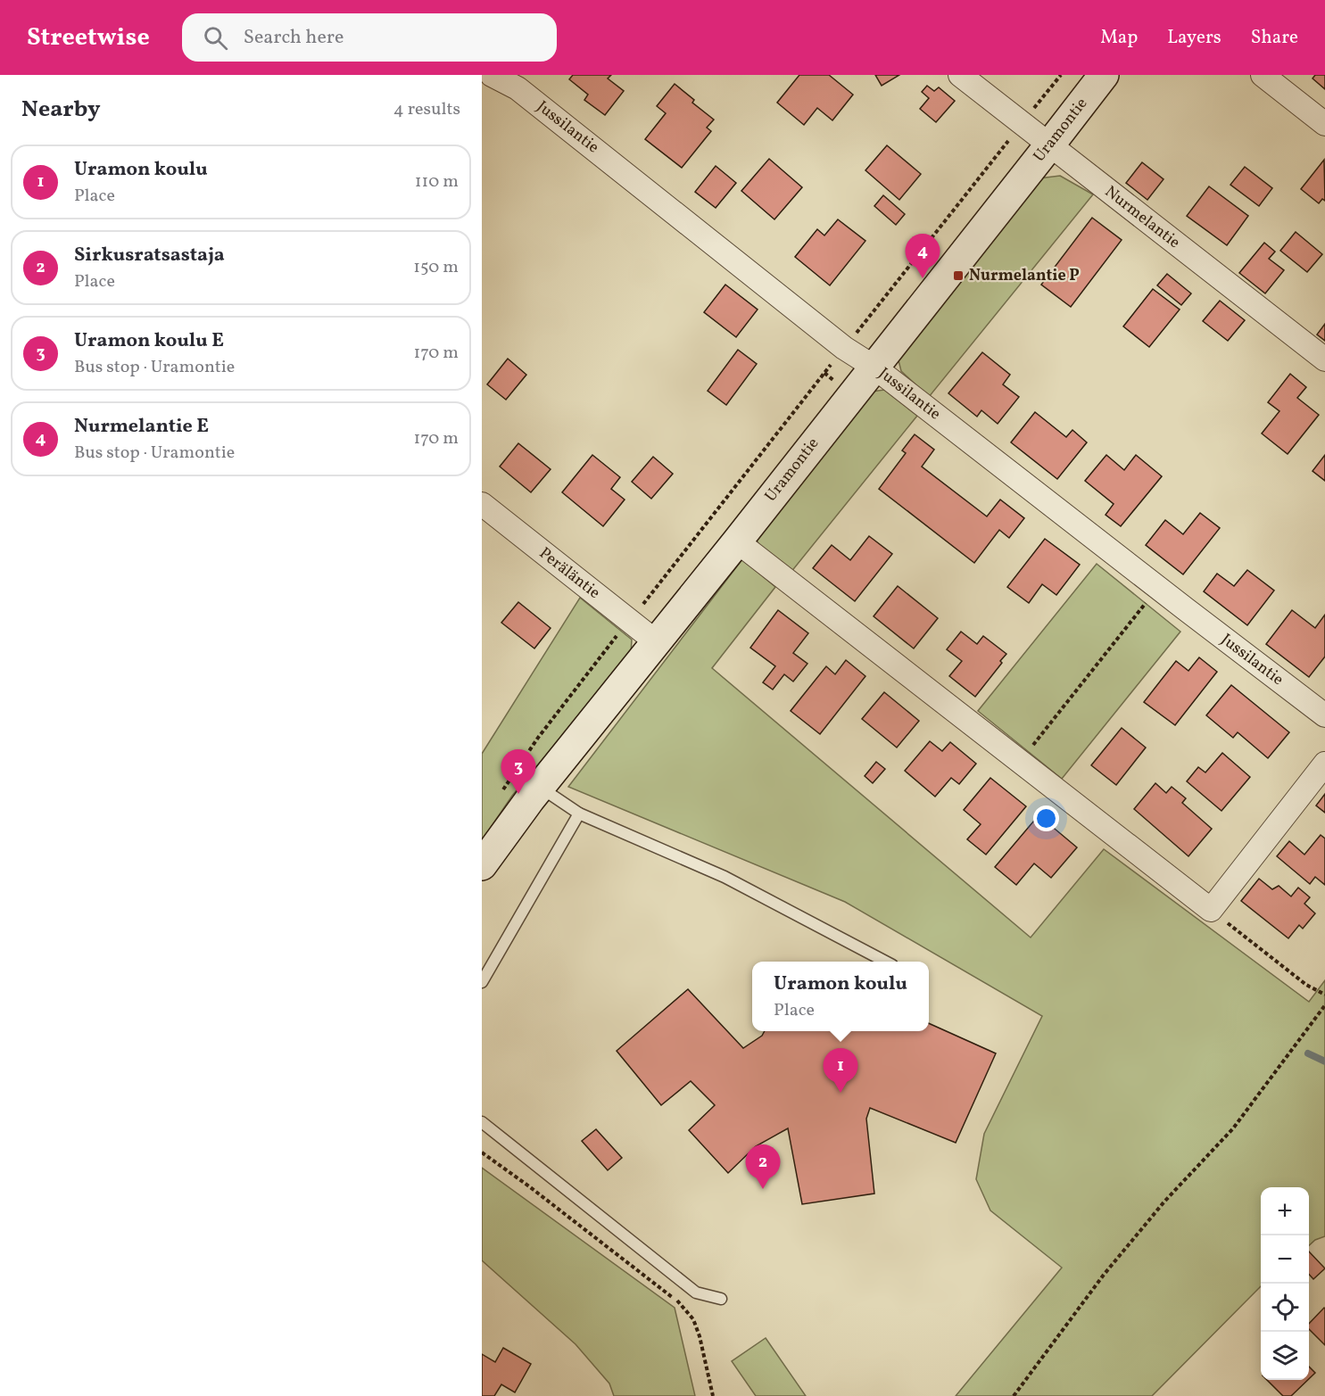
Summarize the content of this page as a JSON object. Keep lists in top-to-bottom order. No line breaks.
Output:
{"streets":{"street":["Jussilantie","Uramontie","Nurmelantie","Peräläntie"]},"crossings":[["Jussilantie","Uramontie"],["Uramontie","Nurmelantie"],["Uramontie","Peräläntie"]],"places":{"transit":["Nurmelantie P"]},"page":{"header":"Streetwise","search":"Search here","nav":["Map","Layers","Share"],"heading":["Nearby","4 results"],"list":[{"mark":"1","name":"Uramon koulu","note":"Place","value":"110 m"},{"mark":"2","name":"Sirkusratsastaja","note":"Place","value":"150 m"},{"mark":"3","name":"Uramon koulu E","note":"Bus stop · Uramontie","value":"170 m"},{"mark":"4","name":"Nurmelantie E","note":"Bus stop · Uramontie","value":"170 m"}],"pins":["4","3","1","2"],"popup":["Uramon koulu","Place"],"map_buttons":["+","−"]}}
